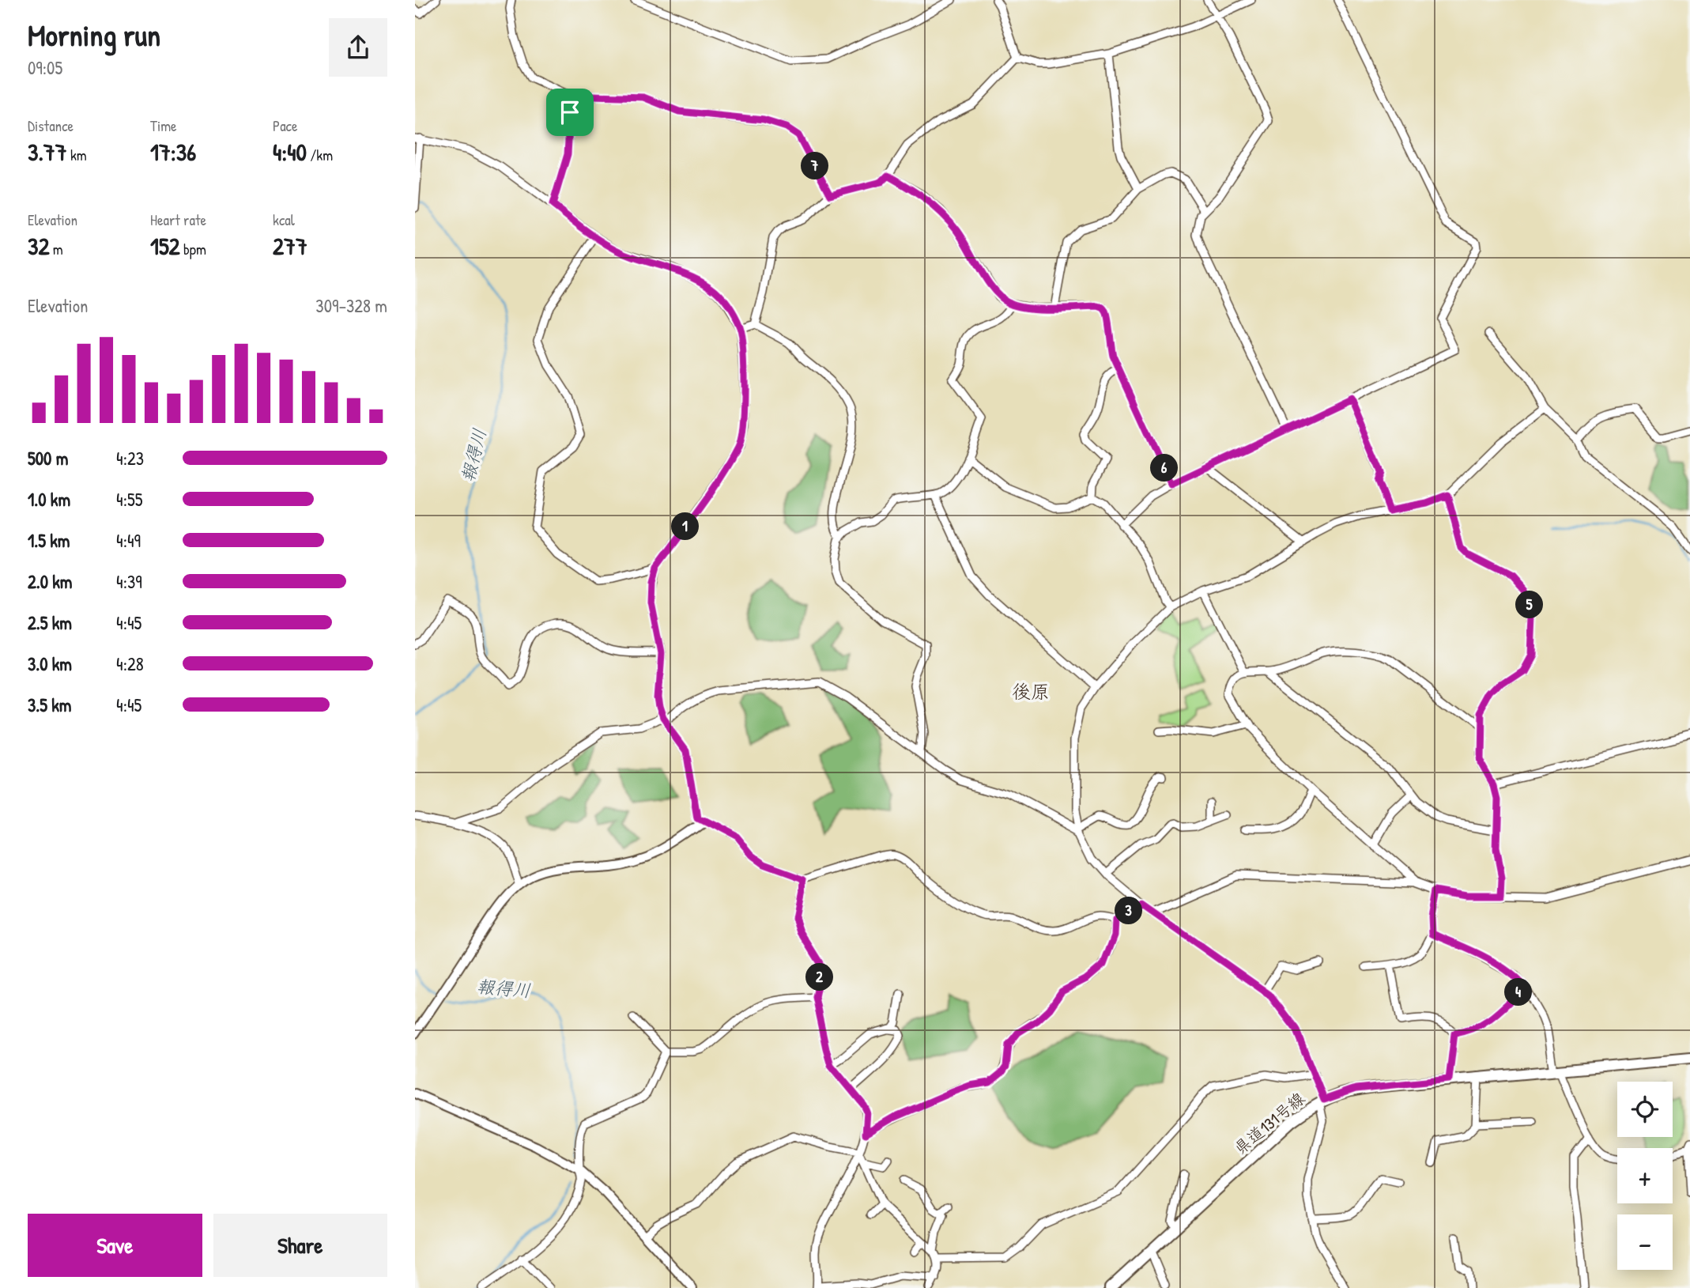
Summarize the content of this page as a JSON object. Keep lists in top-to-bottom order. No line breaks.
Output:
{"streets":{"main road":["県道131号線"]},"districts":["後原"],"water":["報得川"],"page":{"heading":["Morning run","09:05"],"stats":[["Distance","3.77 km"],["Time","17:36"],["Pace","4:40 /km"],["Elevation","32 m"],["Heart rate","152 bpm"],["kcal","277"]],"pins":["7","6","1","5","3","2","4"],"chart":["Elevation","309–328 m"],"list":[{"name":"500 m","note":"4:23"},{"name":"1.0 km","note":"4:55"},{"name":"1.5 km","note":"4:49"},{"name":"2.0 km","note":"4:39"},{"name":"2.5 km","note":"4:45"},{"name":"3.0 km","note":"4:28"},{"name":"3.5 km","note":"4:45"}],"map_buttons":["+","−"],"buttons":["Save","Share"]}}
